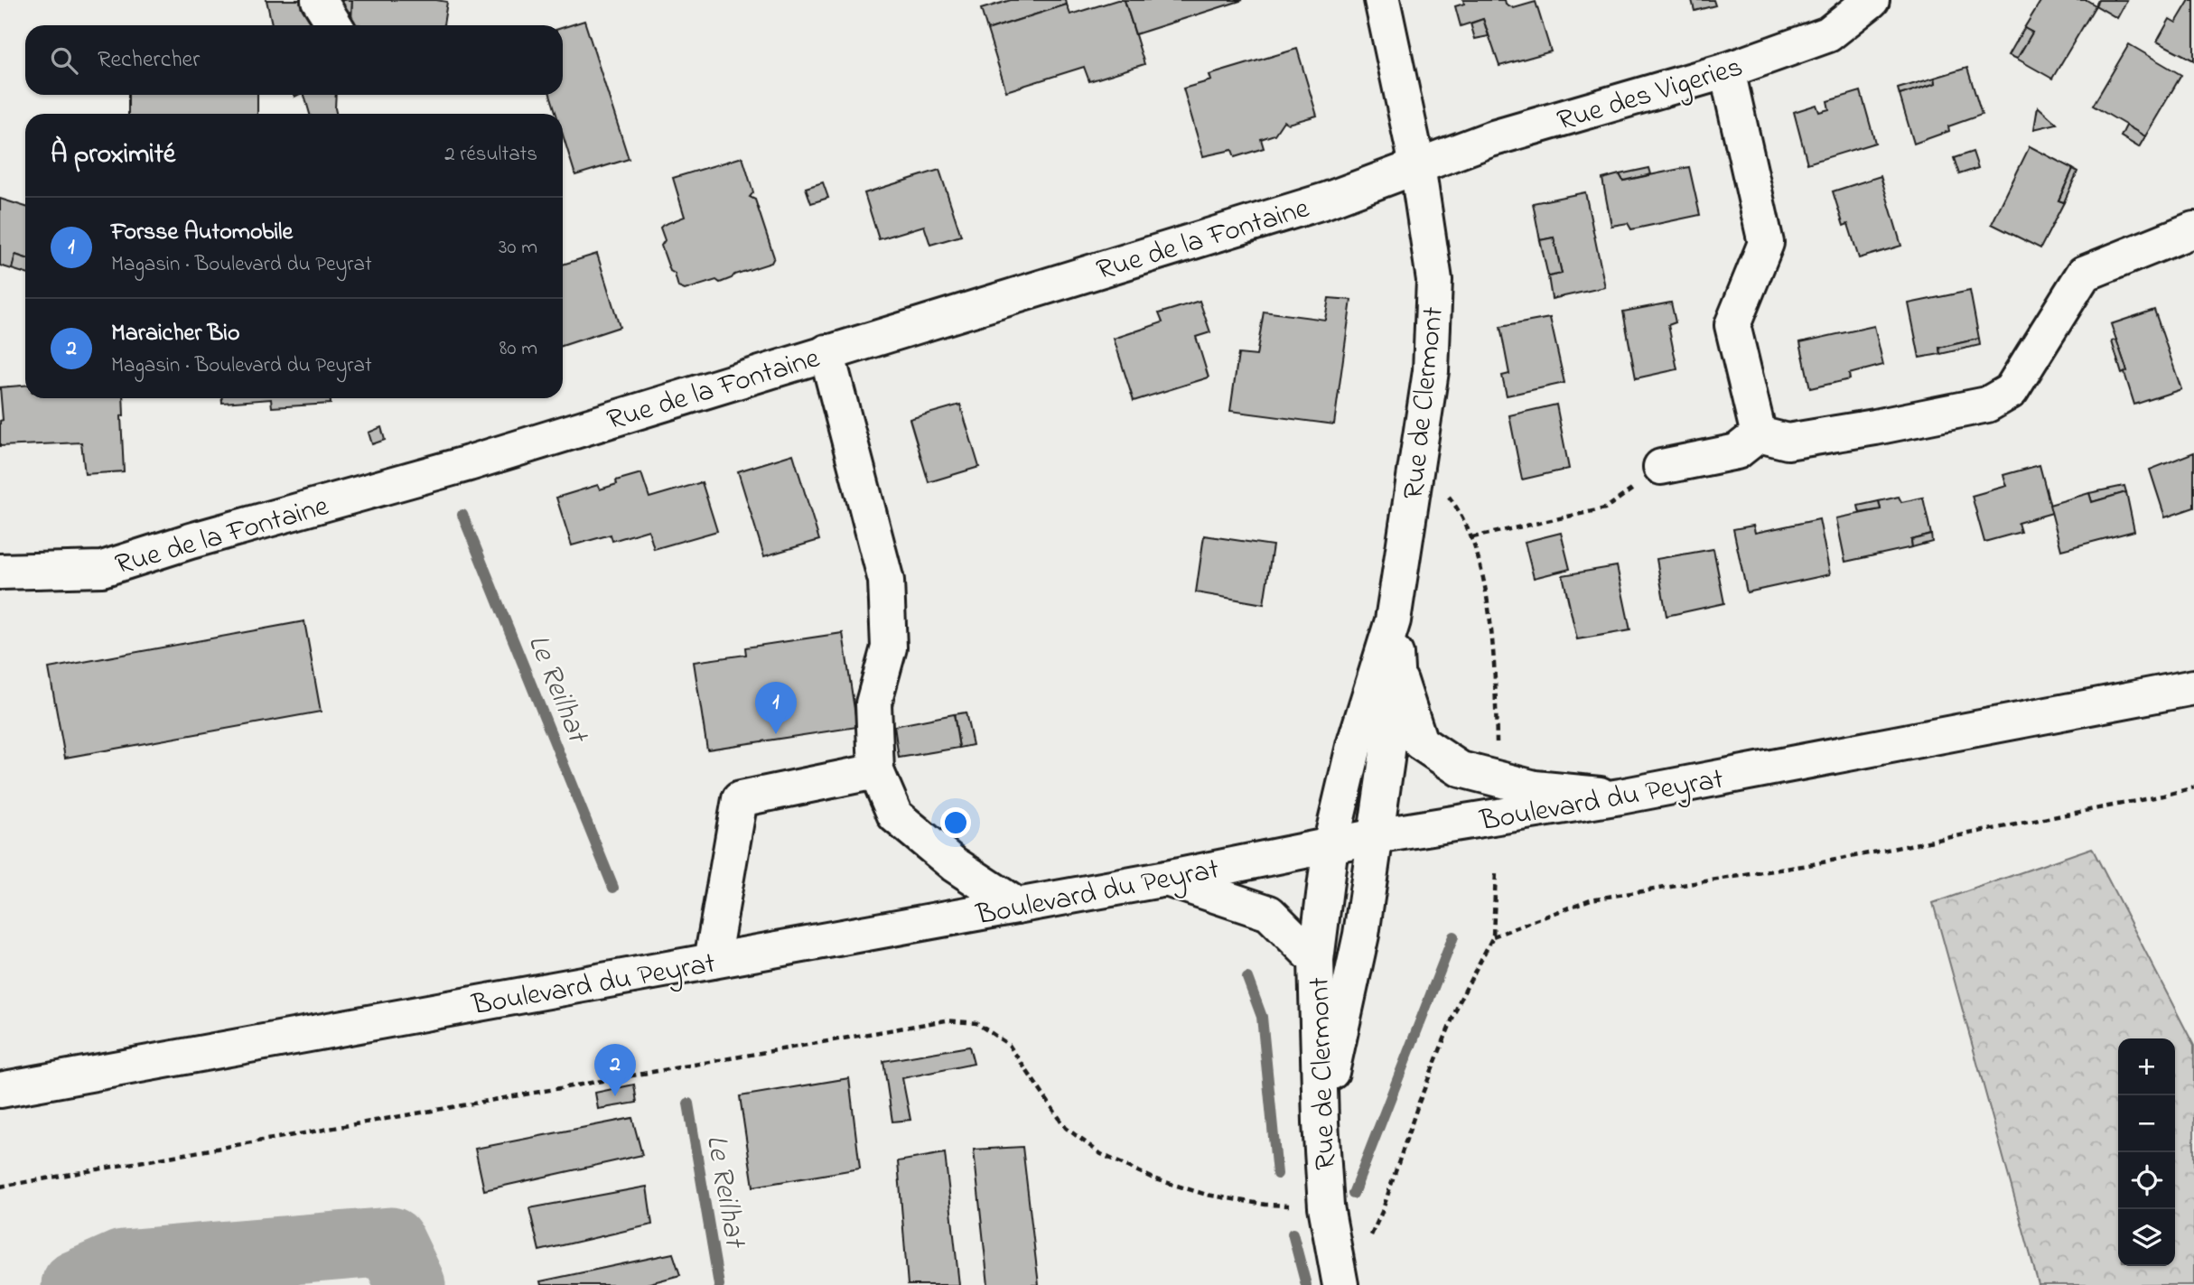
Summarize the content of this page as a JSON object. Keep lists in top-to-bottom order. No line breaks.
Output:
{"streets":{"street":["Rue des Vigeries","Rue de la Fontaine","Rue de Clermont","Boulevard du Peyrat"]},"crossings":[["Rue des Vigeries","Rue de la Fontaine"],["Rue des Vigeries","Rue de Clermont"],["Rue de la Fontaine","Rue de Clermont"],["Rue de Clermont","Boulevard du Peyrat"]],"water":["Le Reilhat"],"page":{"search":"Rechercher","heading":["À proximité","2 résultats"],"list":[{"mark":"1","name":"Forsse Automobile","note":"Magasin · Boulevard du Peyrat","value":"30 m"},{"mark":"2","name":"Maraicher Bio","note":"Magasin · Boulevard du Peyrat","value":"80 m"}],"pins":["1","2"],"map_buttons":["+","−"]}}
